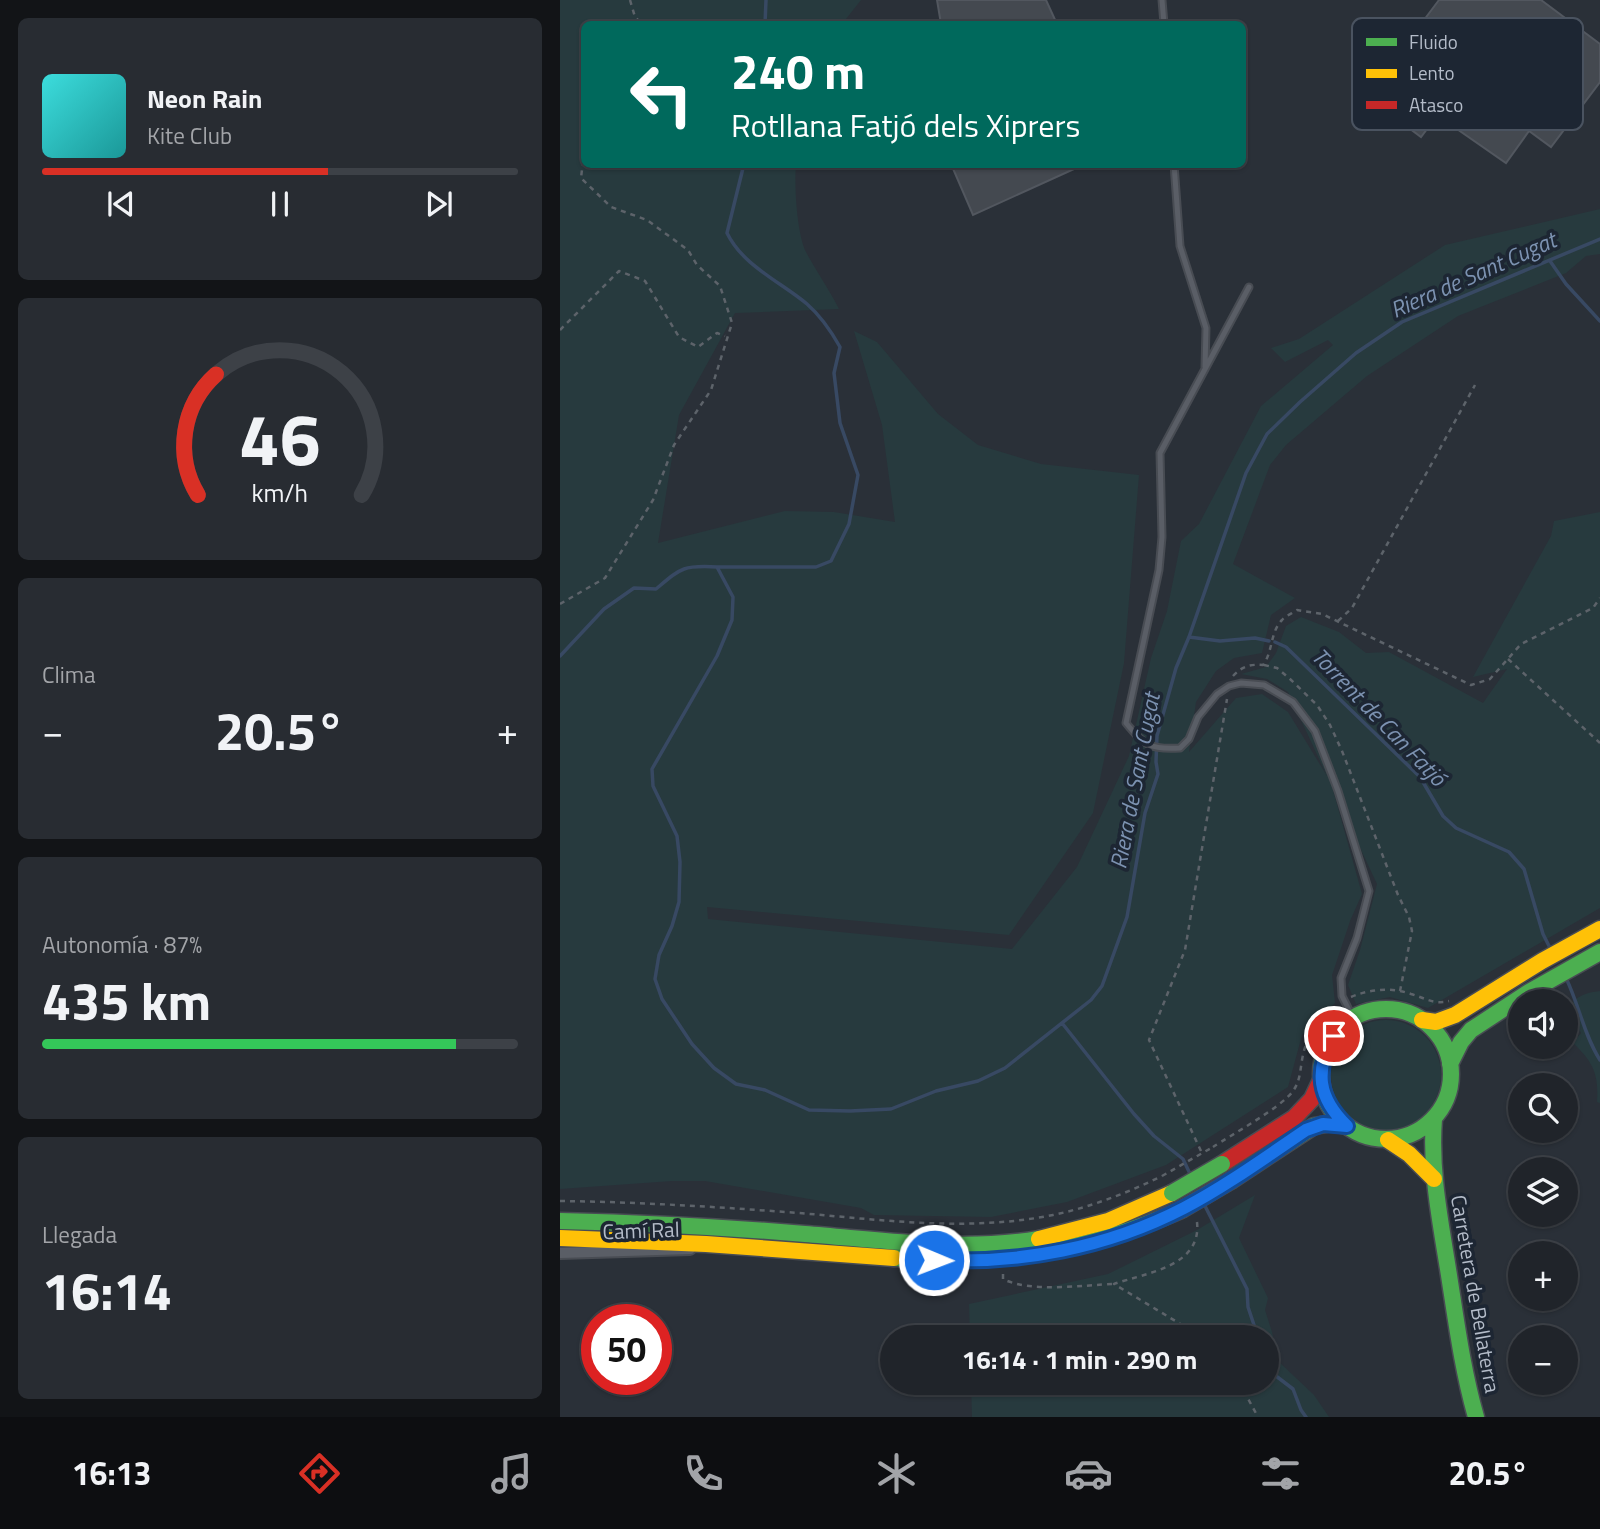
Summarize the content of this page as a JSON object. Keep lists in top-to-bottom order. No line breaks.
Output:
{"streets":{"main road":["Carretera de Bellaterra"],"street":["Camí Ral"]},"water":["Riera de Sant Cugat","Torrent de Can Fatjó"],"legend":["Fluido","Lento","Atasco"],"page":{"turn":["240 m","Rotllana Fatjó dels Xiprers"],"song":["Neon Rain","Kite Club"],"tile":["Clima",["Autonomía · 87%","435 km"],["Llegada","16:14"]],"heat":["−","20.5°","+"],"map_buttons":["+","−"],"limit":"50","trip":"16:14 · 1 min · 290 m","tabs":["16:13","20.5°"],"gauge":["46","km/h"]}}
